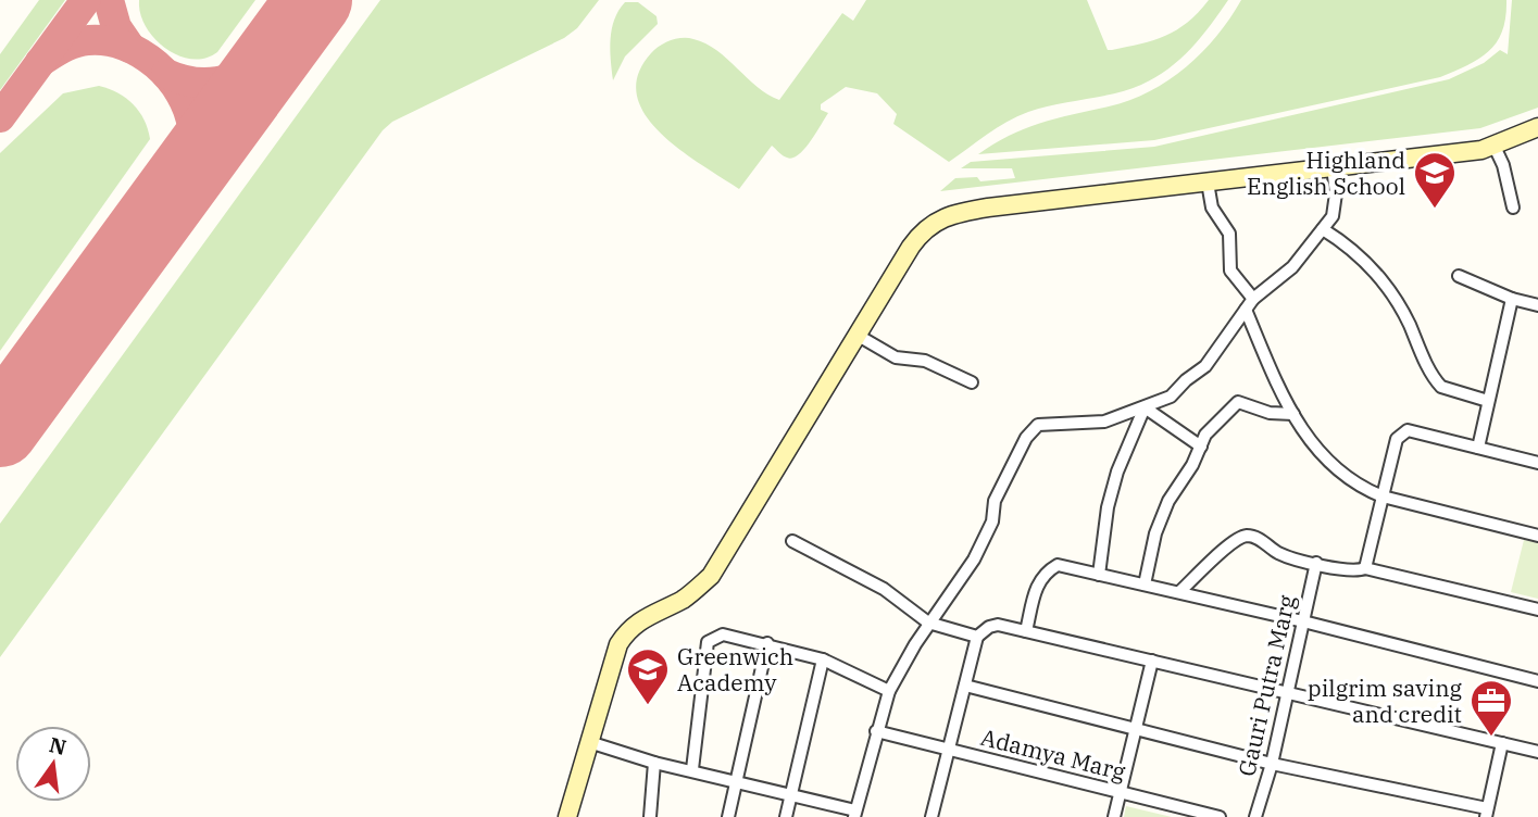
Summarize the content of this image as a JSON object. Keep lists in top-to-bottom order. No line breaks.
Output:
{"streets":{"street":["Gauri Putra Marg","Adamya Marg"]},"places":{"school or university":["Highland English School","Greenwich Academy"],"office":["pilgrim saving and credit"]},"north":"top"}
